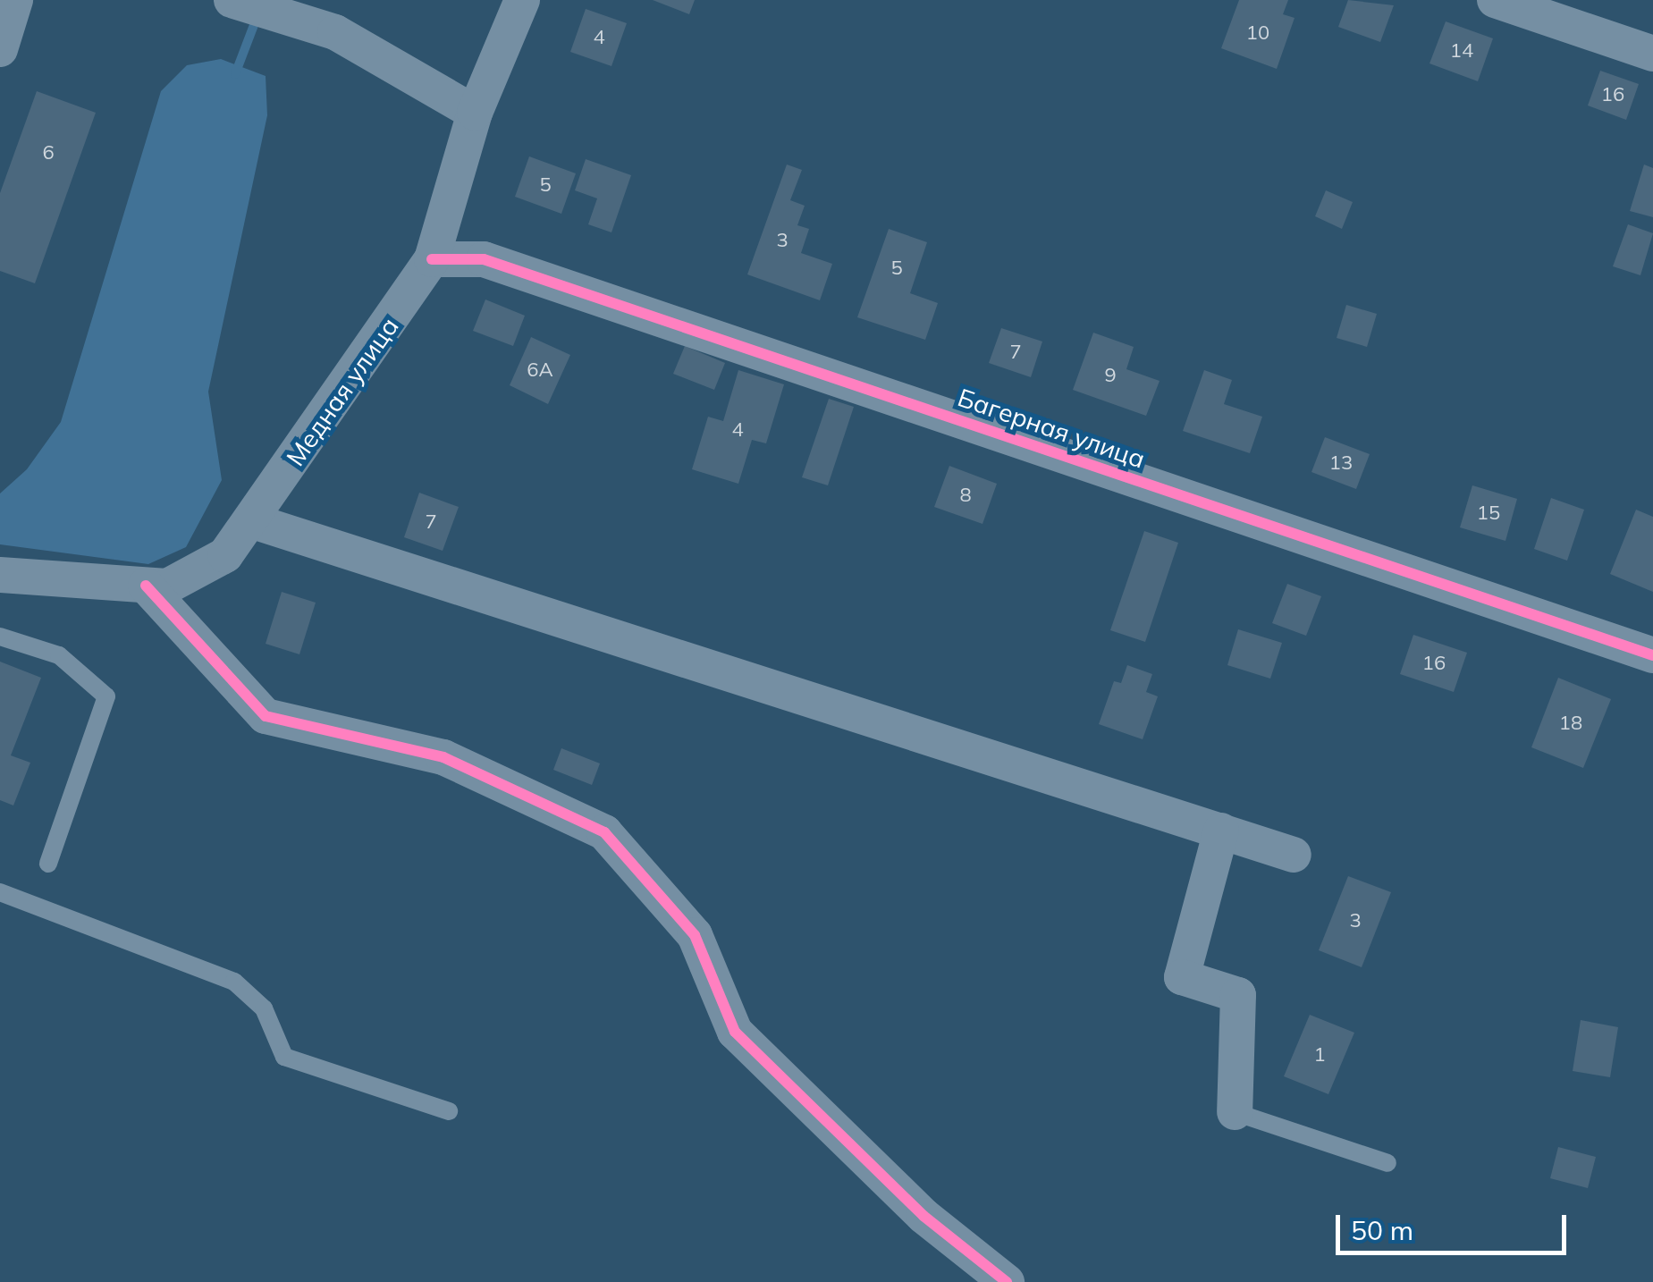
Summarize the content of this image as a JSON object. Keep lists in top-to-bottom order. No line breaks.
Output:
{"streets":{"street":["Медная улица","Багерная улица"]},"crossings":[["Медная улица","Багерная улица"]],"house_numbers":["10","4","14","16","6","5","3","5","7","6А","9","4","13","8","15","7","16","18","3","1"],"scale_bar":"50 m"}
